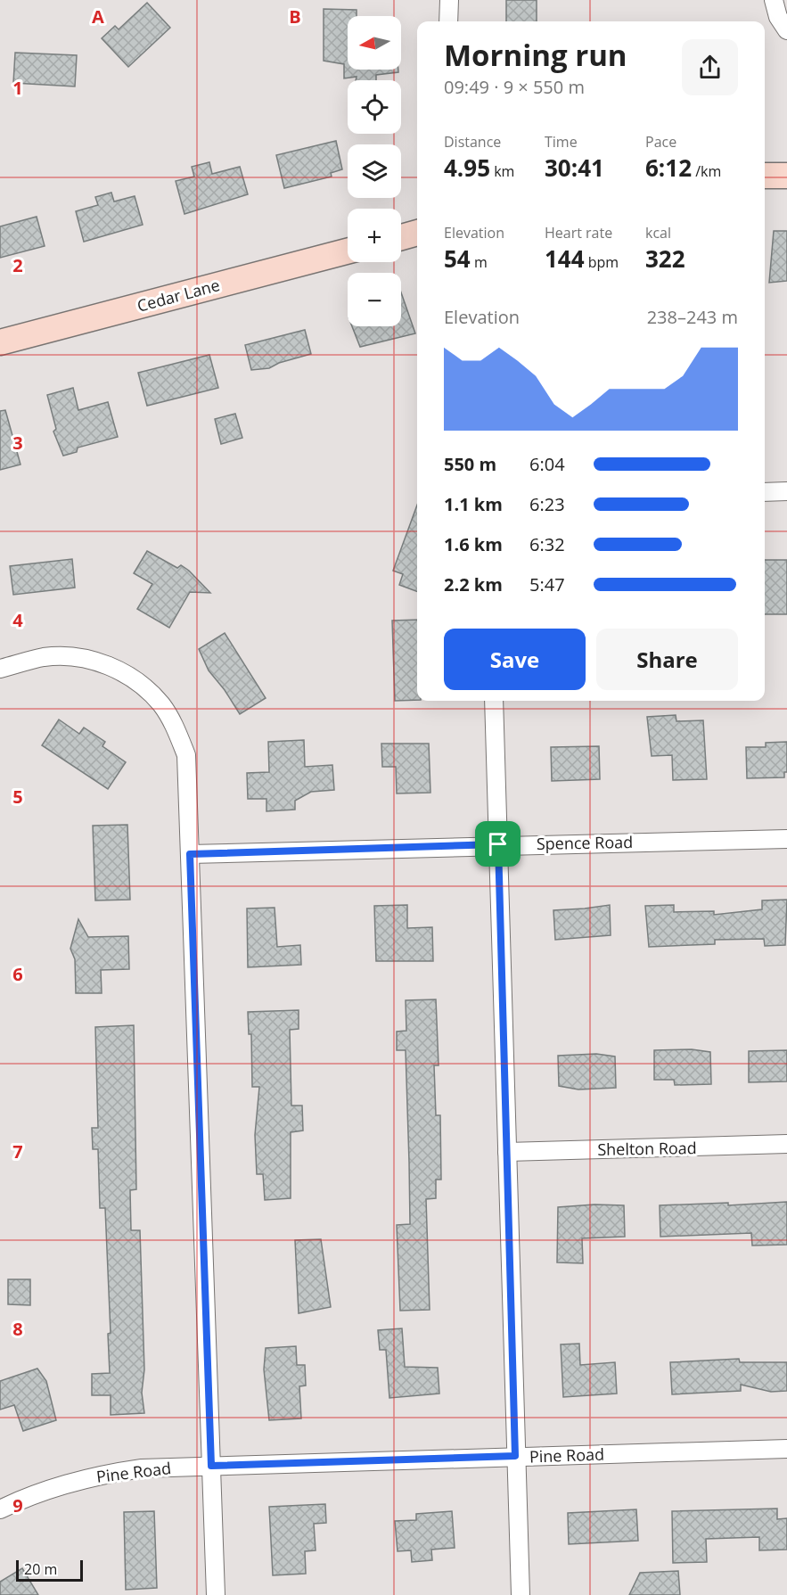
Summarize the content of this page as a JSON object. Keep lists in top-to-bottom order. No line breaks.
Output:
{"streets":{"main road":["Cedar Lane"],"street":["Spence Road","Shelton Road","Pine Road"]},"scale_bar":"20 m","north":"left","page":{"map_buttons":["+","−"],"heading":["Morning run","09:49 · 9 × 550 m"],"stats":[["Distance","4.95 km"],["Time","30:41"],["Pace","6:12 /km"],["Elevation","54 m"],["Heart rate","144 bpm"],["kcal","322"]],"chart":["Elevation","238–243 m"],"list":[{"name":"550 m","note":"6:04"},{"name":"1.1 km","note":"6:23"},{"name":"1.6 km","note":"6:32"},{"name":"2.2 km","note":"5:47"}],"buttons":["Save","Share"],"scale":"20 m"},"grid":{"columns":["A","B"],"rows":["1","2","3","4","5","6","7","8","9"]}}
